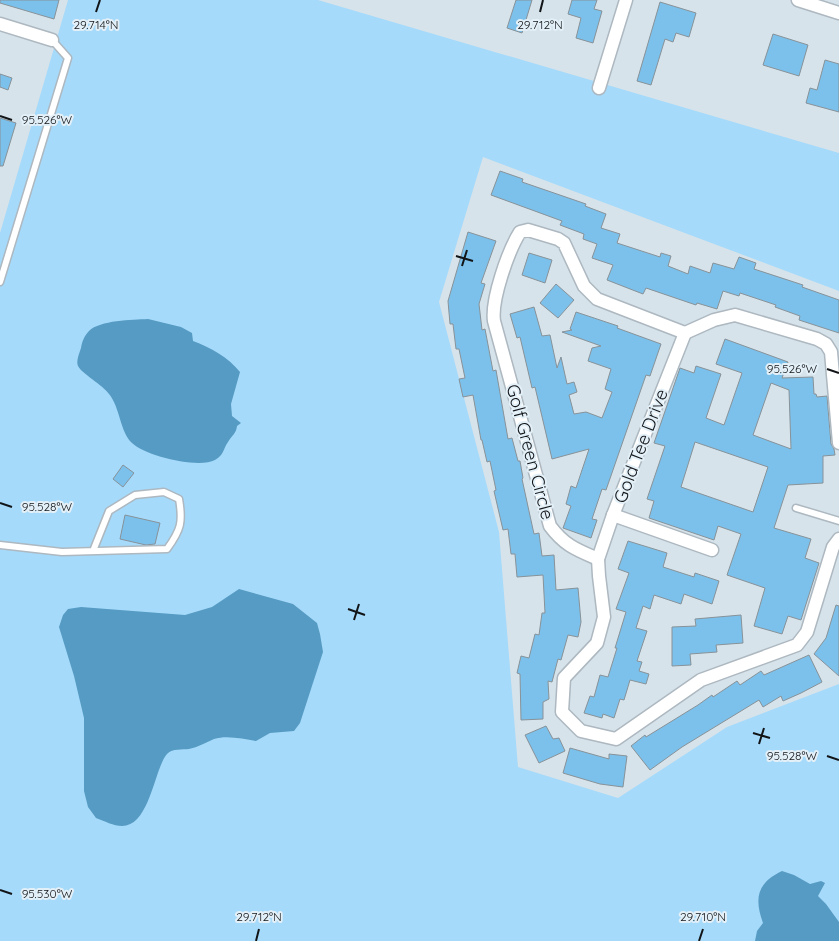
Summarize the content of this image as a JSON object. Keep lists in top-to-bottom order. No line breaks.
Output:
{"streets":{"street":["Gold Tee Drive","Golf Green Circle"]},"crossings":[["Gold Tee Drive","Golf Green Circle"]],"coordinates":["29.714°N","29.712°N","95.526°W","95.528°W","95.530°W","29.710°N"]}
